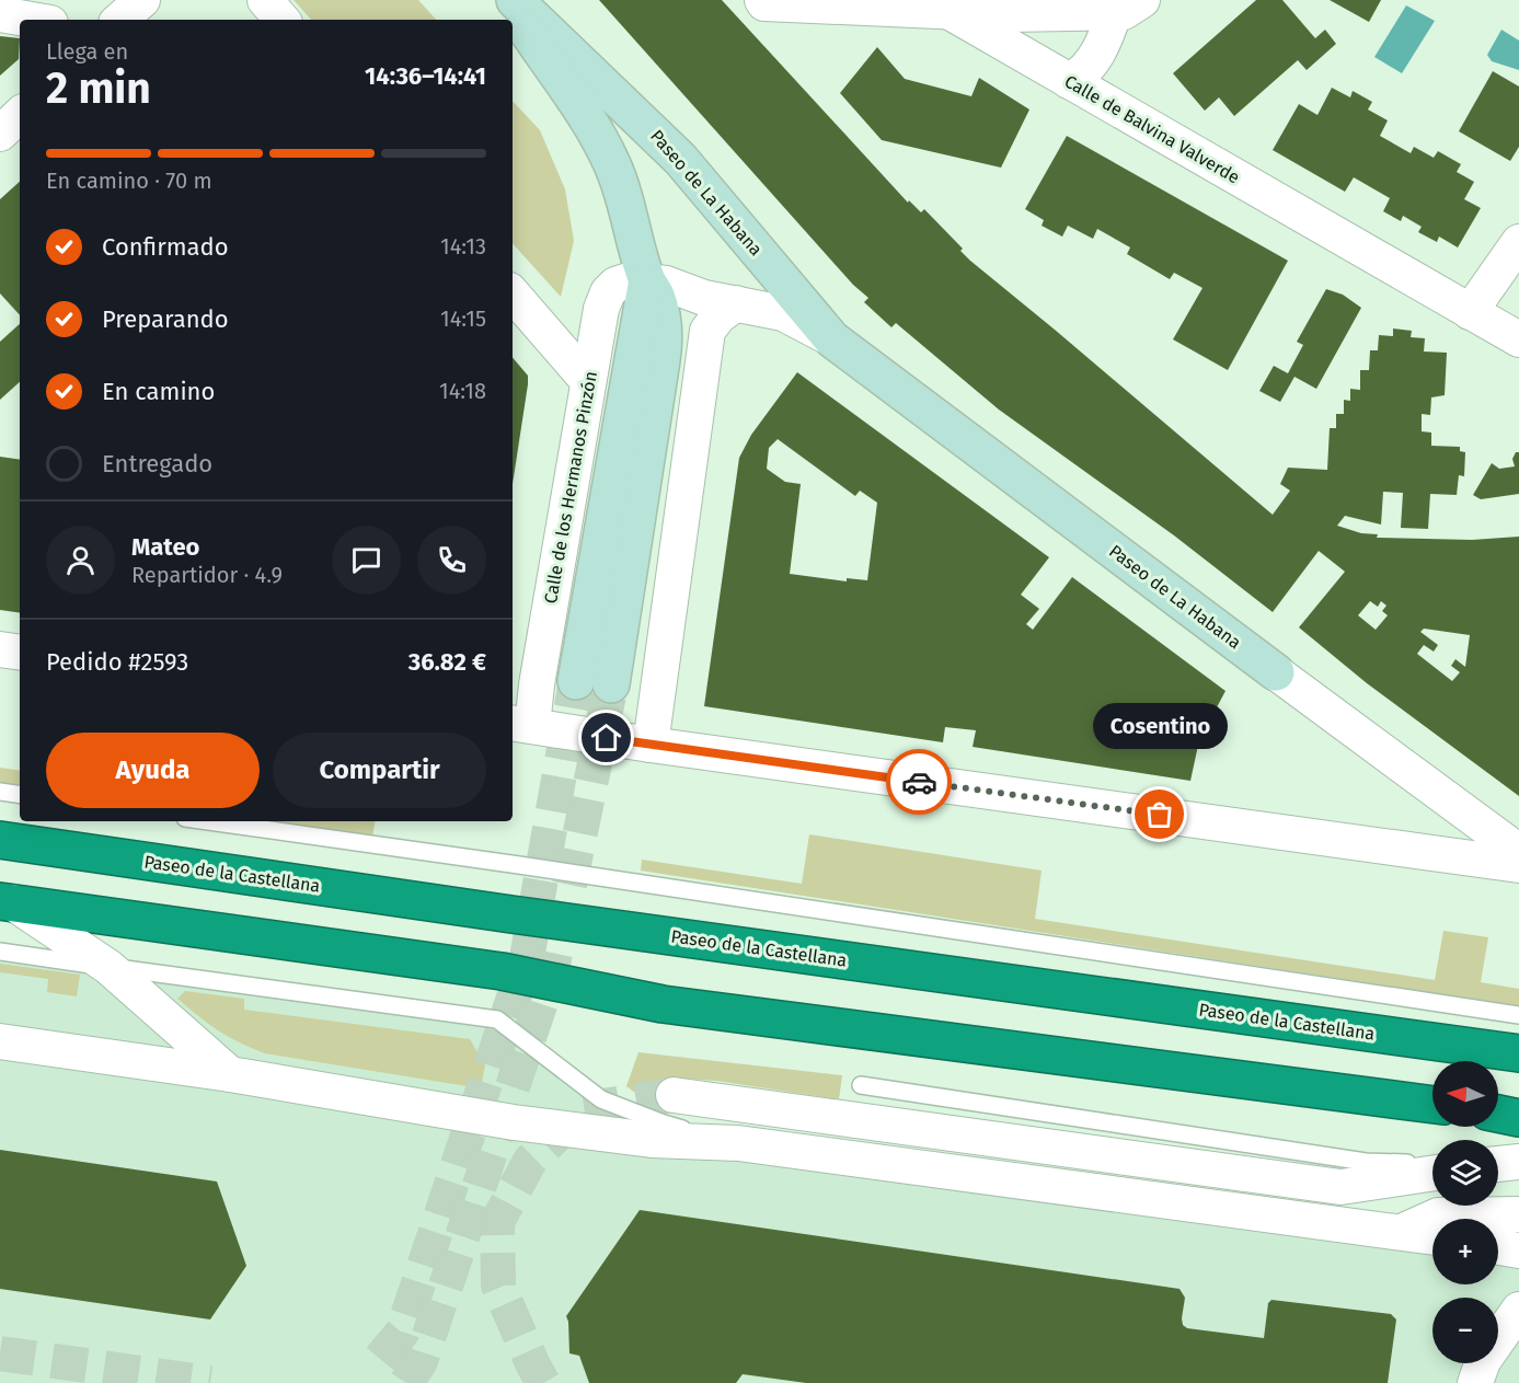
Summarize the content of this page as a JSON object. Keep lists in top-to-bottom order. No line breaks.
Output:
{"streets":{"highway":["Paseo de la Castellana"],"street":["Calle de Balvina Valverde","Paseo de La Habana","Calle de los Hermanos Pinzón"]},"crossings":[["Paseo de La Habana","Calle de los Hermanos Pinzón"]],"places":["Cosentino"],"north":"left","page":{"heading":["2 min","Llega en","14:36–14:41"],"panel":["Mateo","Repartidor · 4.9","Pedido #2593","36.82 €"],"bar":"En camino · 70 m","list":[["Confirmado","14:13"],["Preparando","14:15"],["En camino","14:18"],"Entregado"],"bubble":"Cosentino","buttons":["Ayuda","Compartir"],"map_buttons":["+","−"]}}
